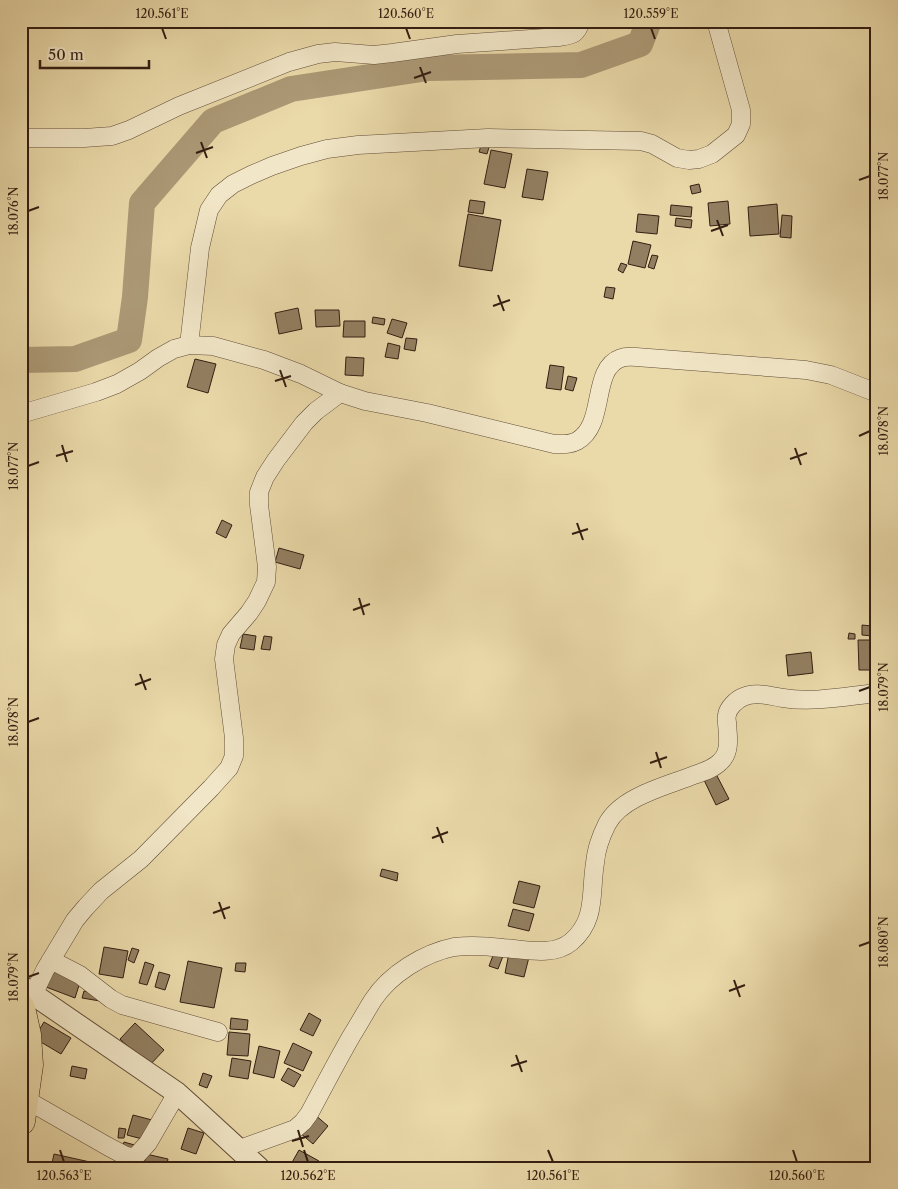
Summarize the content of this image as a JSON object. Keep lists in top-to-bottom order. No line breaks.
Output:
{"scale_bar":"50 m","coordinates":["120.561°E","120.560°E","120.559°E","18.077°N","18.076°N","18.078°N","18.079°N","18.080°N","120.563°E","120.562°E"]}
